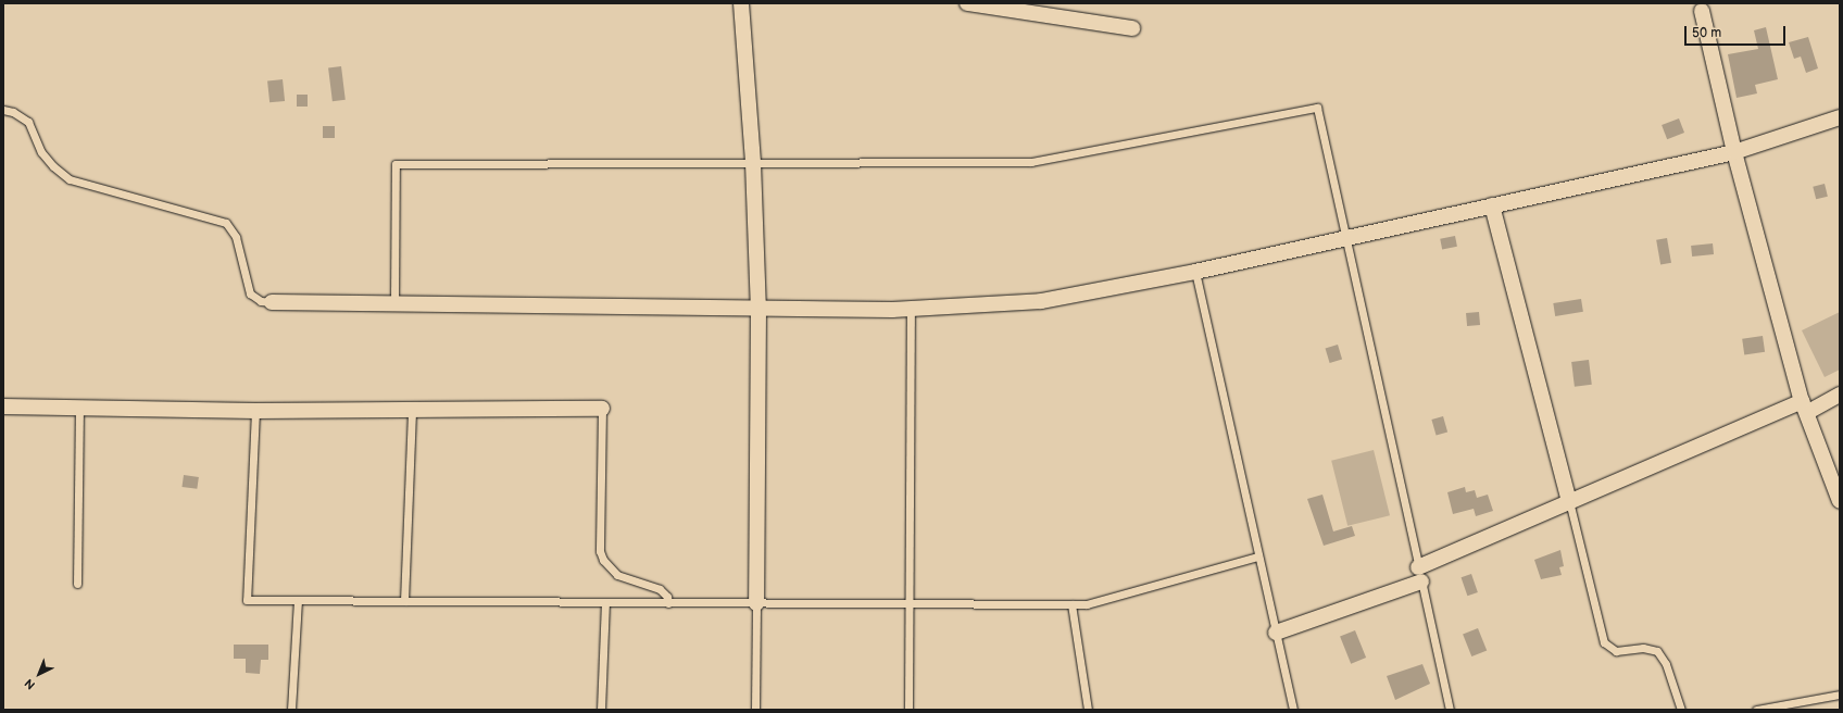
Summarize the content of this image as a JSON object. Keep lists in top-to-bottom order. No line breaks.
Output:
{"scale_bar":"50 m","north":"bottom left"}
